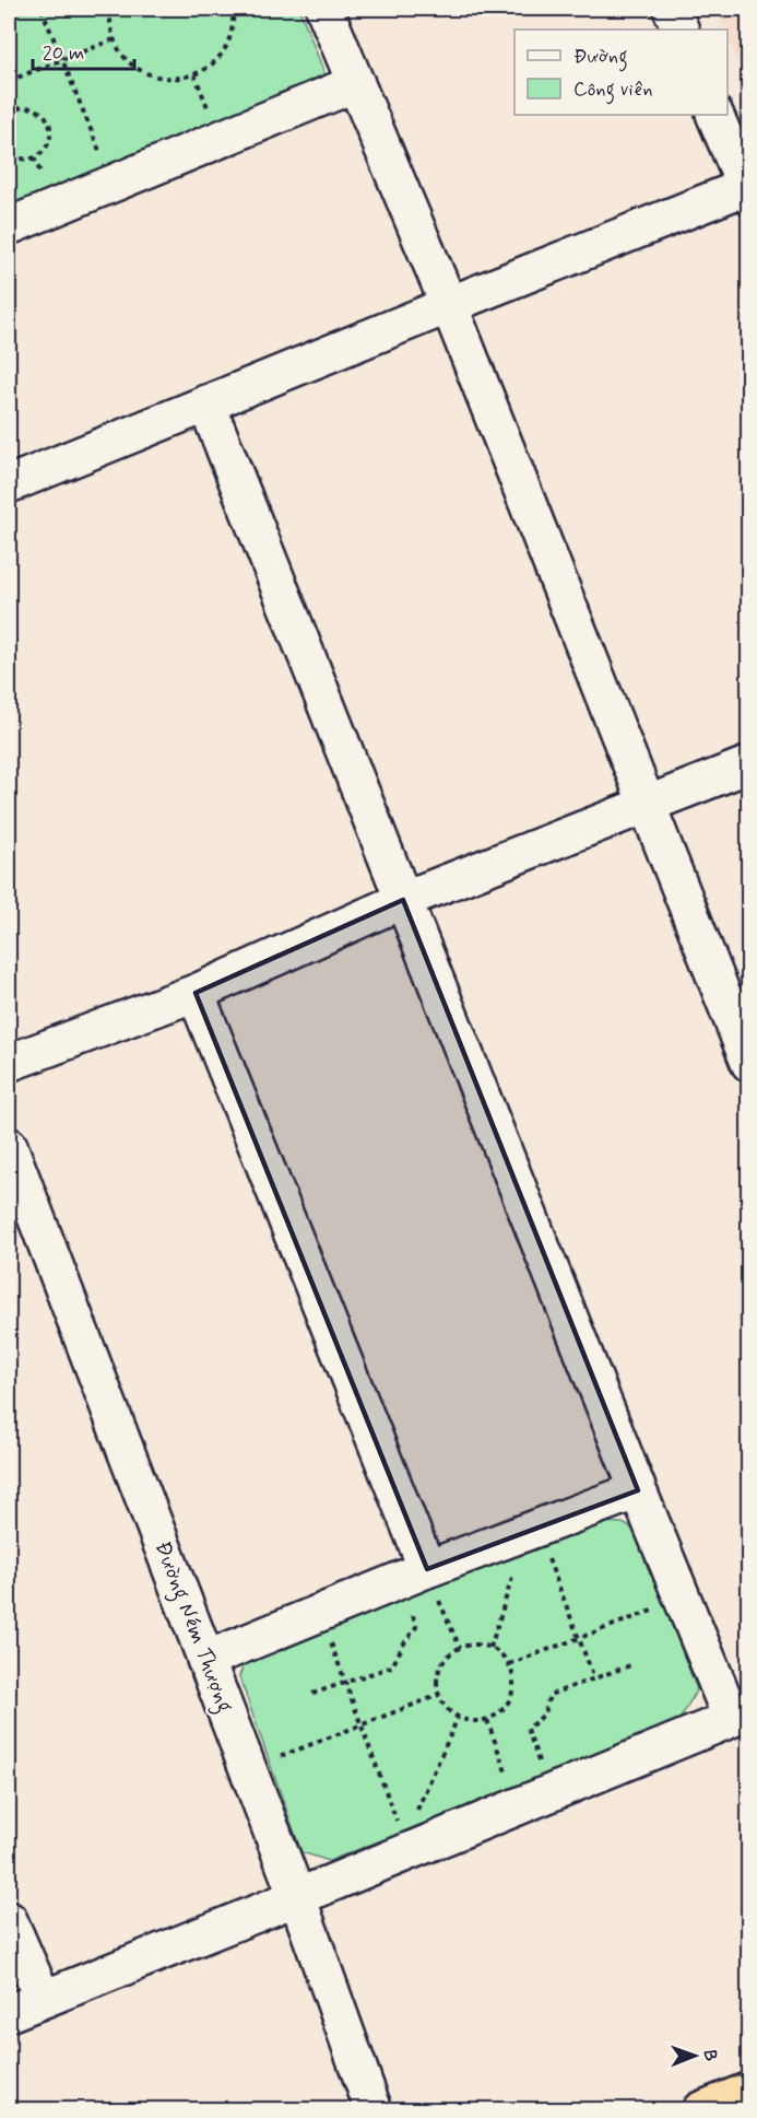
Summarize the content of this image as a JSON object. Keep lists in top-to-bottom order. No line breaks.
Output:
{"streets":{"street":["Đường Ném Thượng"]},"legend":["Đường","Công viên"],"scale_bar":"20 m","north":"right"}
